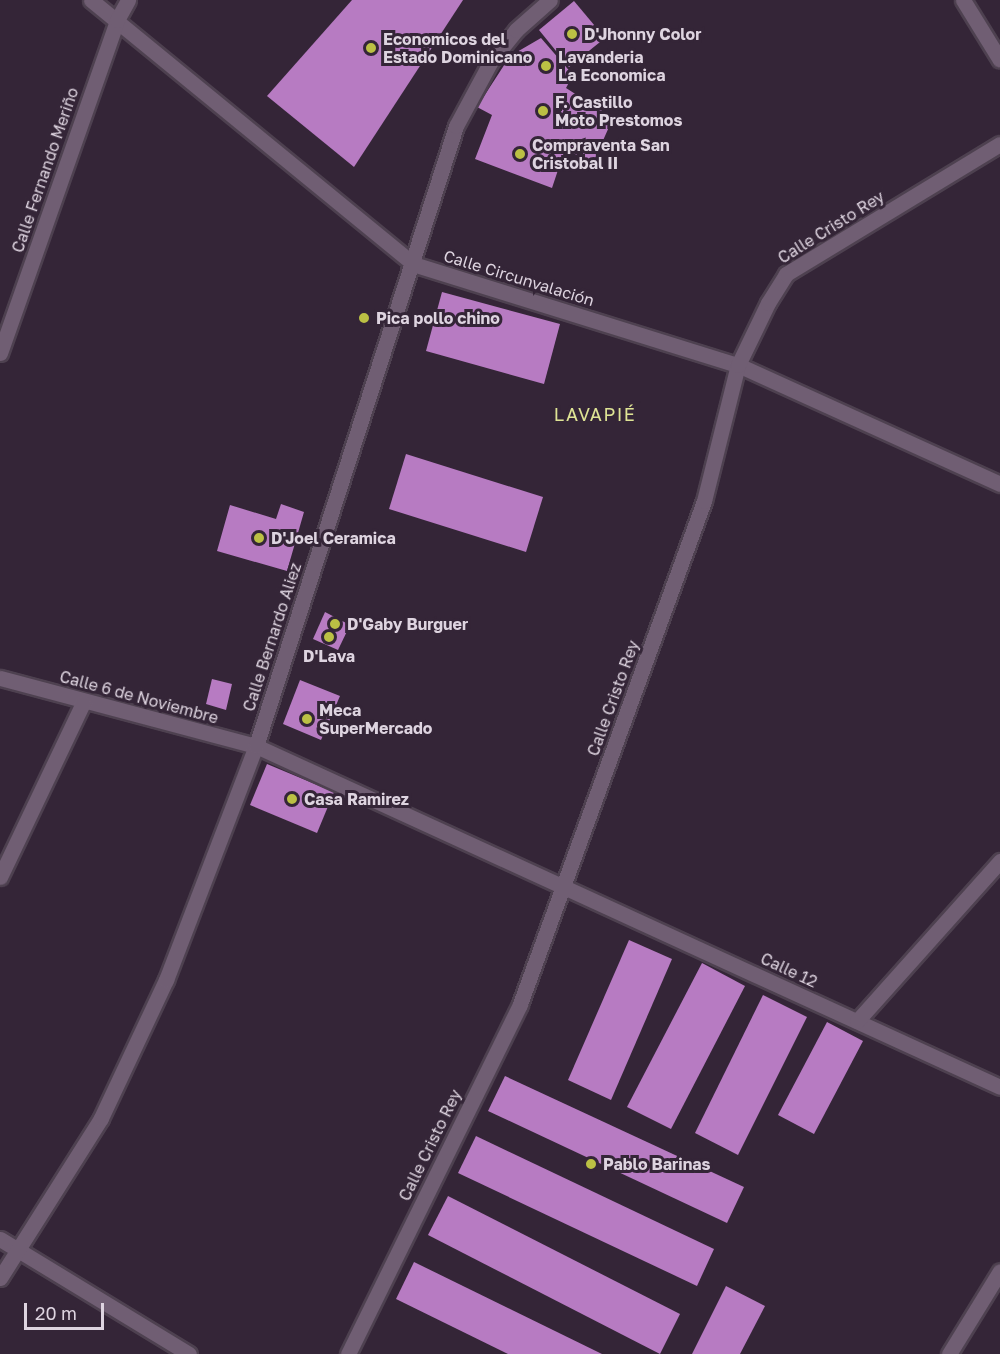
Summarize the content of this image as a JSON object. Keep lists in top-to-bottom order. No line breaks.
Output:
{"streets":{"street":["Calle Fernando Meriño","Calle Cristo Rey","Calle Circunvalación","Calle Bernardo Aliez","Calle 6 de Noviembre","Calle 12"]},"crossings":[["Calle Fernando Meriño","Calle Circunvalación"],["Calle Cristo Rey","Calle Circunvalación"],["Calle Cristo Rey","Calle 6 de Noviembre"],["Calle Cristo Rey","Calle 12"],["Calle Circunvalación","Calle Bernardo Aliez"],["Calle Bernardo Aliez","Calle 6 de Noviembre"],["Calle 6 de Noviembre","Calle 12"]],"districts":["LAVAPIÉ"],"places":["D'Jhonny Color","Economicos del Estado Dominicano","Lavanderia La Economica","F. Castillo Moto Prestomos","Compraventa San Cristobal II","Pica pollo chino","D'Joel Ceramica","D'Gaby Burguer","D'Lava","Meca SuperMercado","Casa Ramirez","Pablo Barinas"],"scale_bar":"20 m"}
